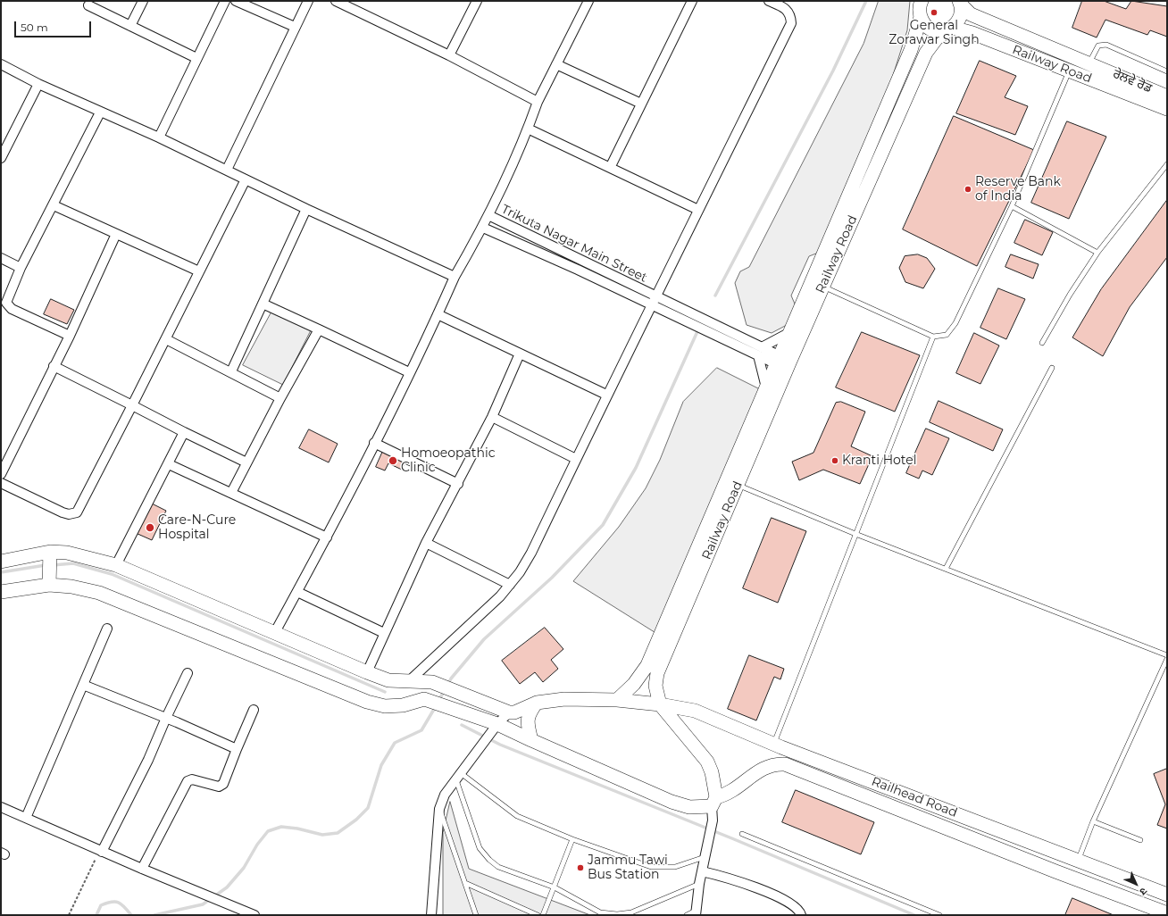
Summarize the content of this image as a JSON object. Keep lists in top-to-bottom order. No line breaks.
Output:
{"streets":{"main road":["Railway Road","ਰੇਲਵੇ ਰੋਡ","Railhead Road"],"street":["Trikuta Nagar Main Street"]},"crossings":[["Railway Road","Trikuta Nagar Main Street"],["Railway Road","Railhead Road"]],"places":["General Zorawar Singh","Reserve Bank of India","Homoeopathic Clinic","Kranti Hotel","Care-N-Cure Hospital","Jammu Tawi Bus Station"],"scale_bar":"50 m","north":"bottom right"}
